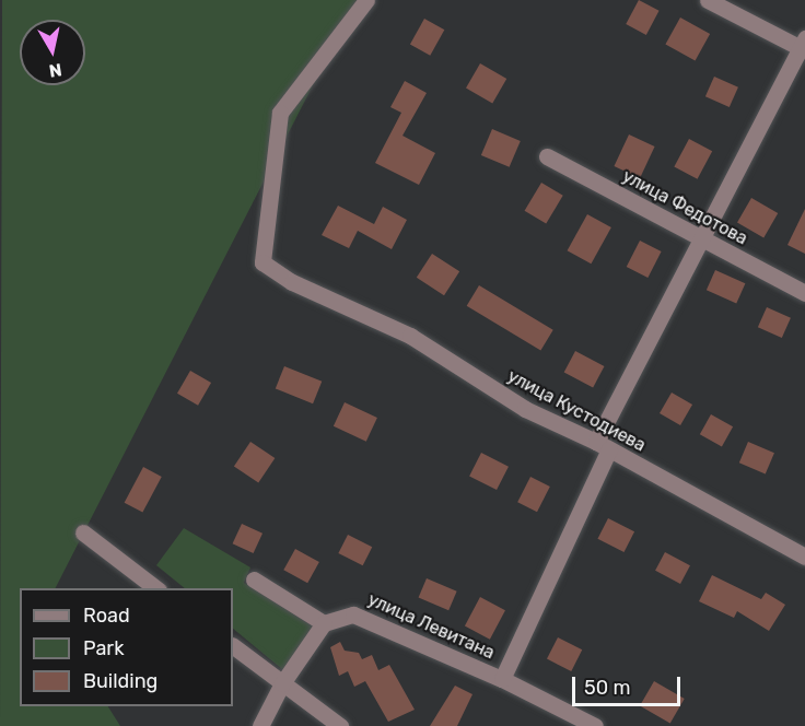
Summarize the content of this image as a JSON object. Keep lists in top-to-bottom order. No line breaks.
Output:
{"streets":{"street":["улица Федотова","улица Кустодиева","улица Левитана"]},"legend":["Road","Park","Building"],"scale_bar":"50 m","north":"bottom"}
